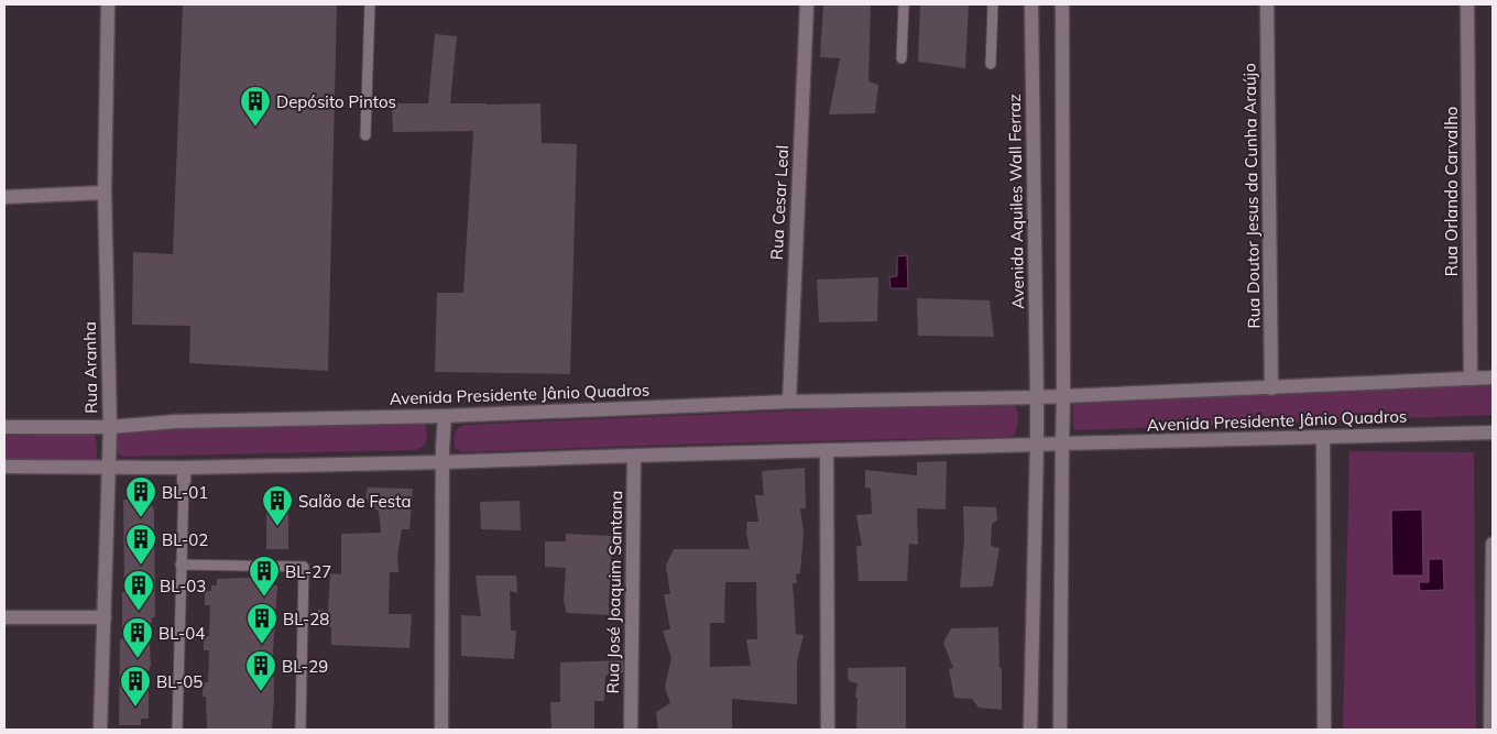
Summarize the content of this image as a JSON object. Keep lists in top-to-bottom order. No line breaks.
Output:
{"streets":{"street":["Rua Orlando Carvalho","Rua Doutor Jesus da Cunha Araújo","Avenida Aquiles Wall Ferraz","Rua Cesar Leal","Rua Aranha","Avenida Presidente Jânio Quadros","Rua José Joaquim Santana"]},"crossings":[["Rua Orlando Carvalho","Avenida Presidente Jânio Quadros"],["Rua Doutor Jesus da Cunha Araújo","Avenida Presidente Jânio Quadros"],["Avenida Aquiles Wall Ferraz","Avenida Presidente Jânio Quadros"],["Rua Cesar Leal","Avenida Presidente Jânio Quadros"],["Rua Aranha","Avenida Presidente Jânio Quadros"]],"places":{"building":["Depósito Pintos","BL-01","Salão de Festa","BL-02","BL-27","BL-03","BL-28","BL-04","BL-29","BL-05"]}}
